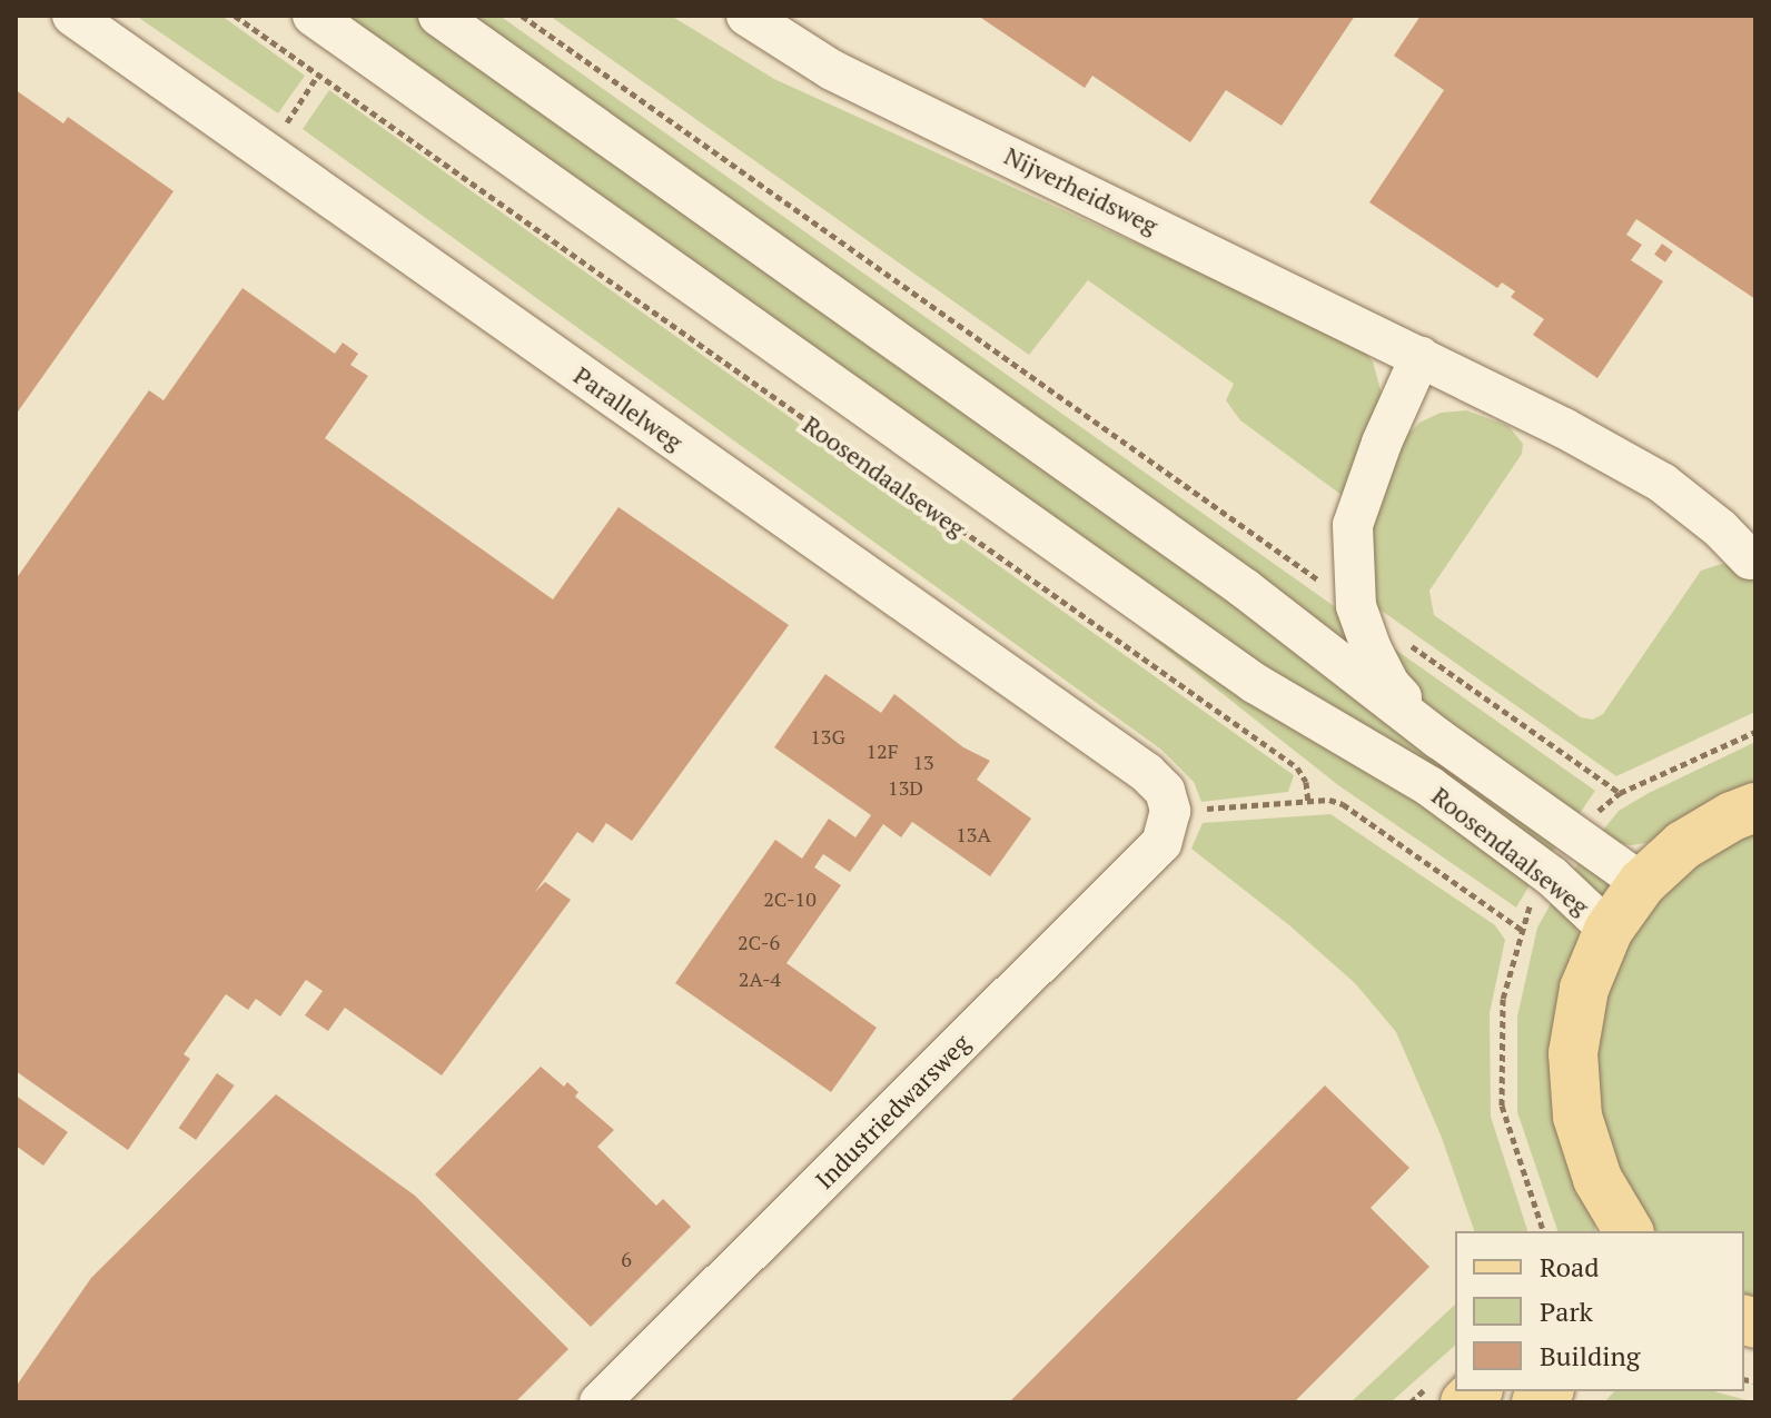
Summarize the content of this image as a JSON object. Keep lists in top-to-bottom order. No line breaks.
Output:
{"streets":{"street":["Nijverheidsweg","Parallelweg","Roosendaalseweg","Industriedwarsweg"]},"crossings":[["Parallelweg","Industriedwarsweg"]],"house_numbers":["13G","12F","13","13D","13A","2C-10","2C-6","2A-4","6"],"legend":["Road","Park","Building"]}
